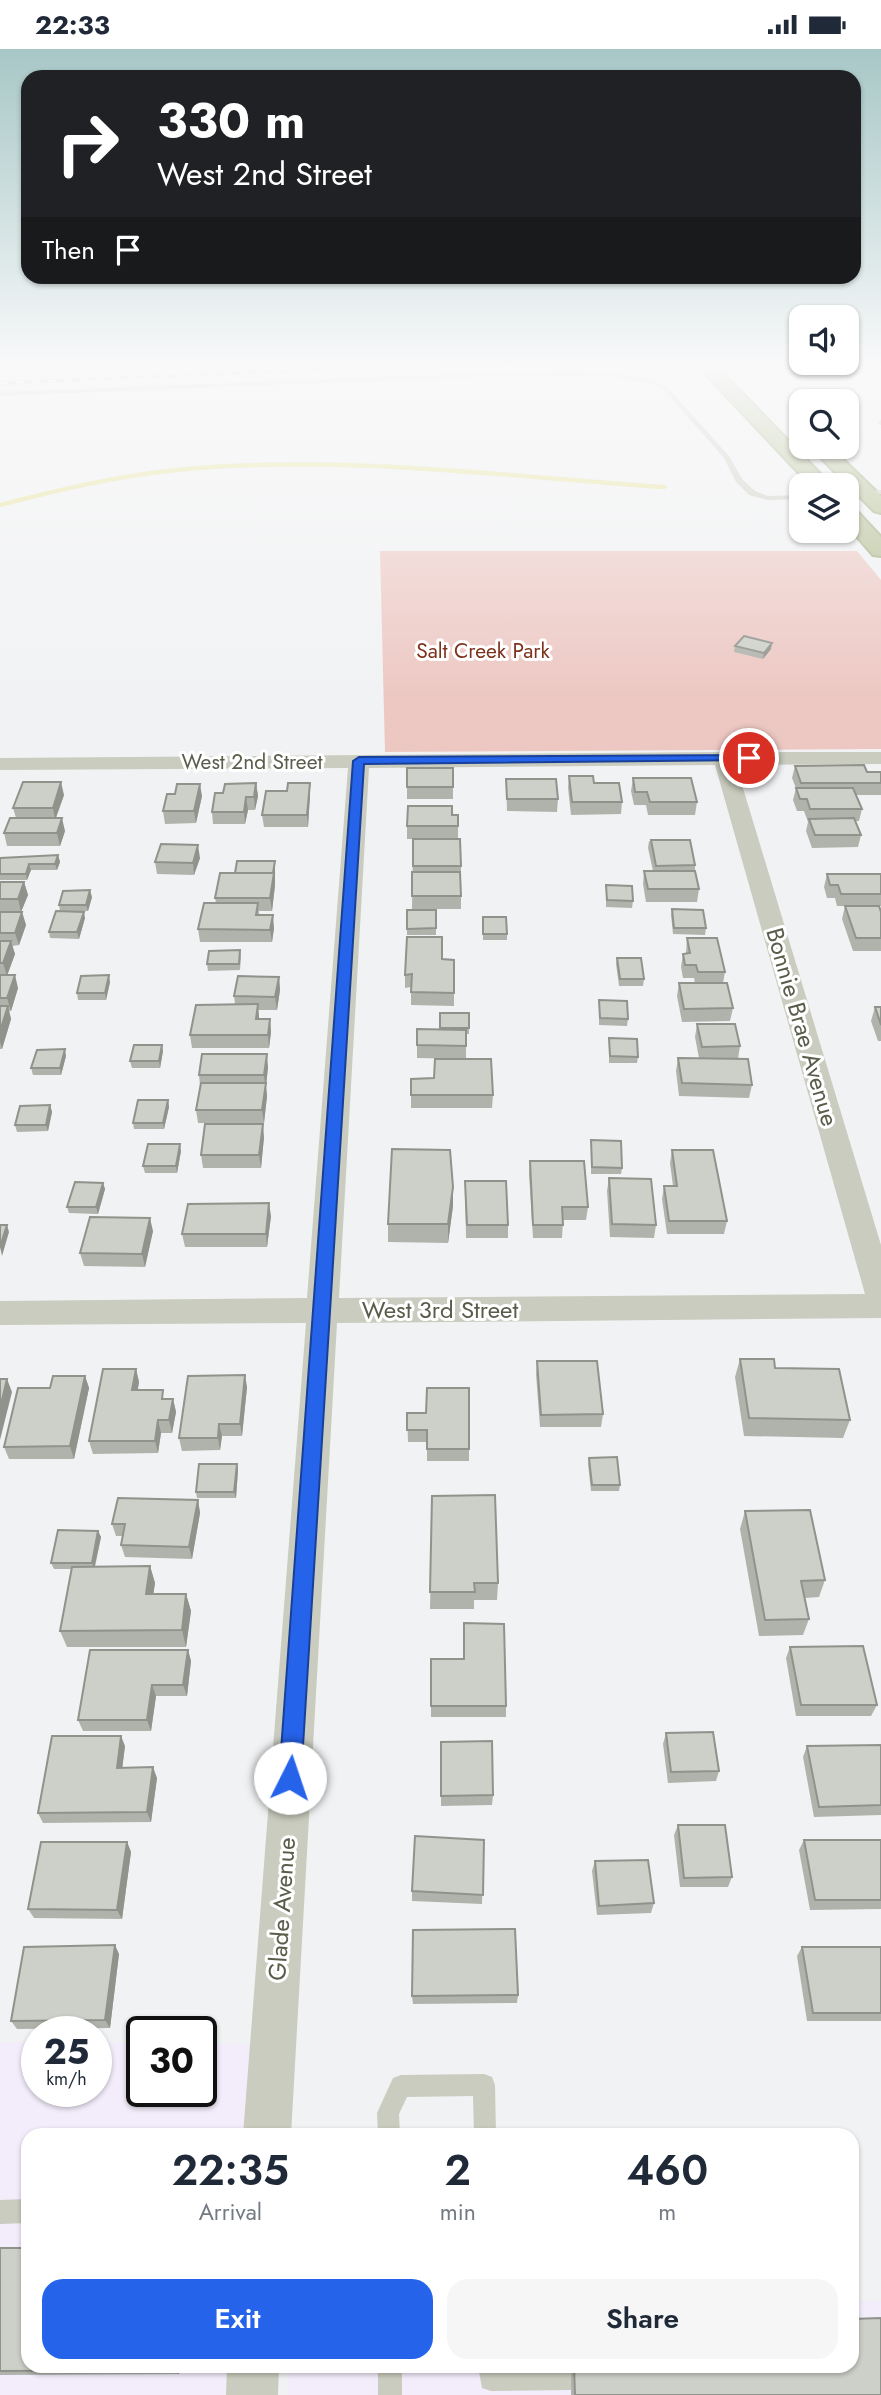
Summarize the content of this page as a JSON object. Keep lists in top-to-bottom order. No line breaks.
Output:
{"streets":{"street":["West 2nd Street","Bonnie Brae Avenue","West 3rd Street","Glade Avenue"]},"crossings":[["West 2nd Street","Bonnie Brae Avenue"],["West 2nd Street","Glade Avenue"],["West 3rd Street","Glade Avenue"]],"parks":["Salt Creek Park"],"page":{"status":"22:33","turn":["330 m","West 2nd Street"],"then":"Then","speed":"25 km/h","limit":"30","eta":["22:35","Arrival","2","min","460","m"],"buttons":["Exit","Share"]}}
